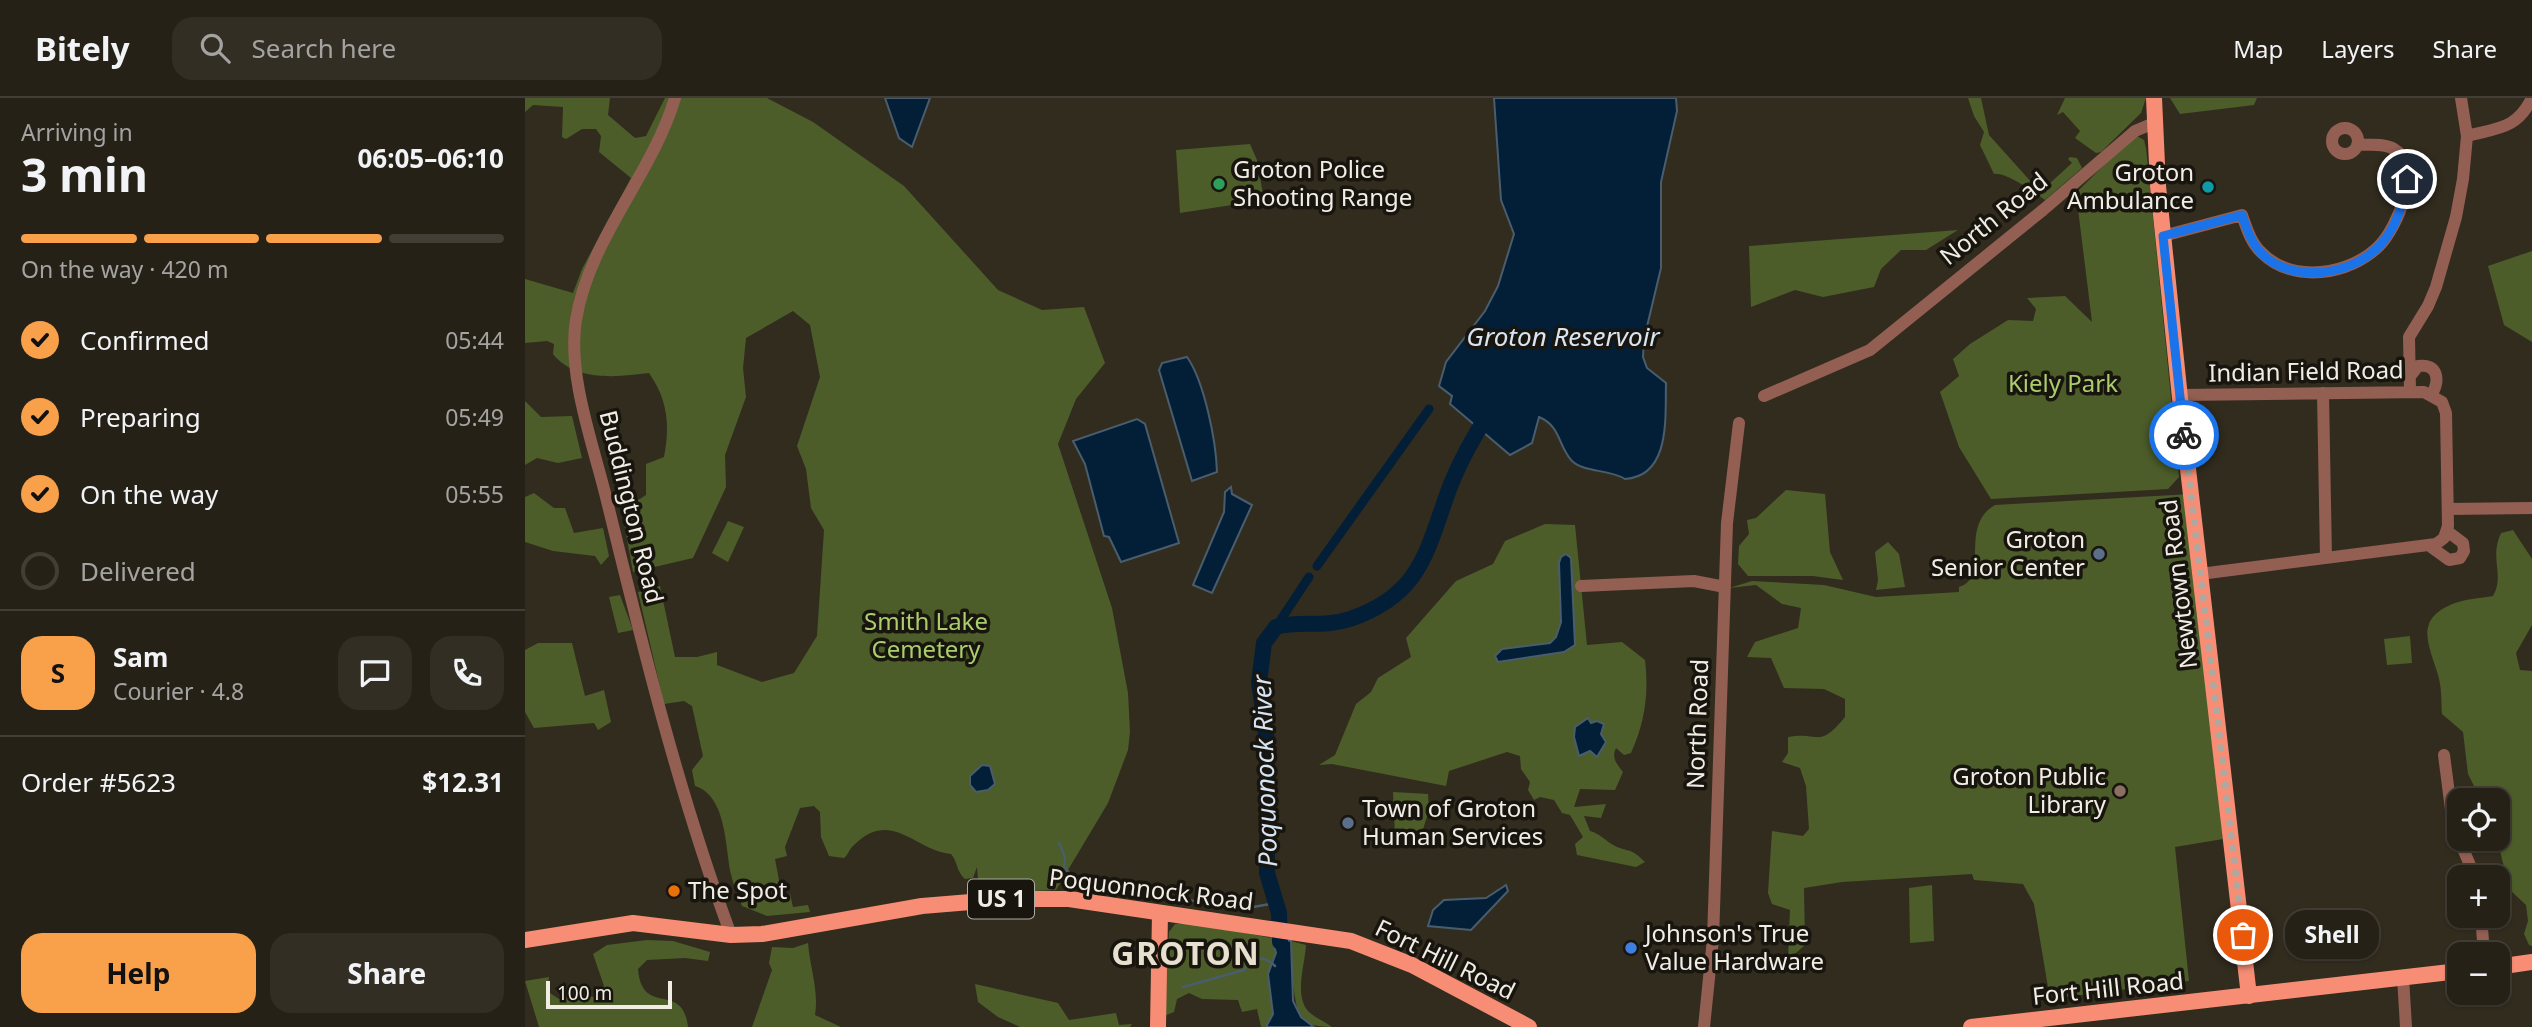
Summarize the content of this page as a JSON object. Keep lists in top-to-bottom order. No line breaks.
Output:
{"streets":{"main road":["Newtown Road","Poquonnock Road","US 1","Fort Hill Road"],"street":["North Road","Indian Field Road","Buddington Road"]},"crossings":[["North Road","Newtown Road"],["Indian Field Road","Newtown Road"],["Buddington Road","Poquonnock Road"],["Newtown Road","Fort Hill Road"],["Poquonnock Road","Fort Hill Road"]],"districts":["GROTON"],"water":["Groton Reservoir","Poquonock River"],"parks":["Kiely Park","Smith Lake Cemetery"],"places":["Groton Police Shooting Range","Groton Ambulance","Groton Senior Center","Groton Public Library","Town of Groton Human Services","The Spot","Shell","Johnson's True Value Hardware"],"scale_bar":"100 m","page":{"header":"Bitely","search":"Search here","nav":["Map","Layers","Share"],"heading":["3 min","Arriving in","06:05–06:10"],"panel":["Sam","Courier · 4.8","Order #5623","$12.31"],"bar":"On the way · 420 m","list":[["Confirmed","05:44"],["Preparing","05:49"],["On the way","05:55"],"Delivered"],"round":"S","map_buttons":["+","−"],"bubble":"Shell","buttons":["Help","Share"],"scale":"100 m"}}
